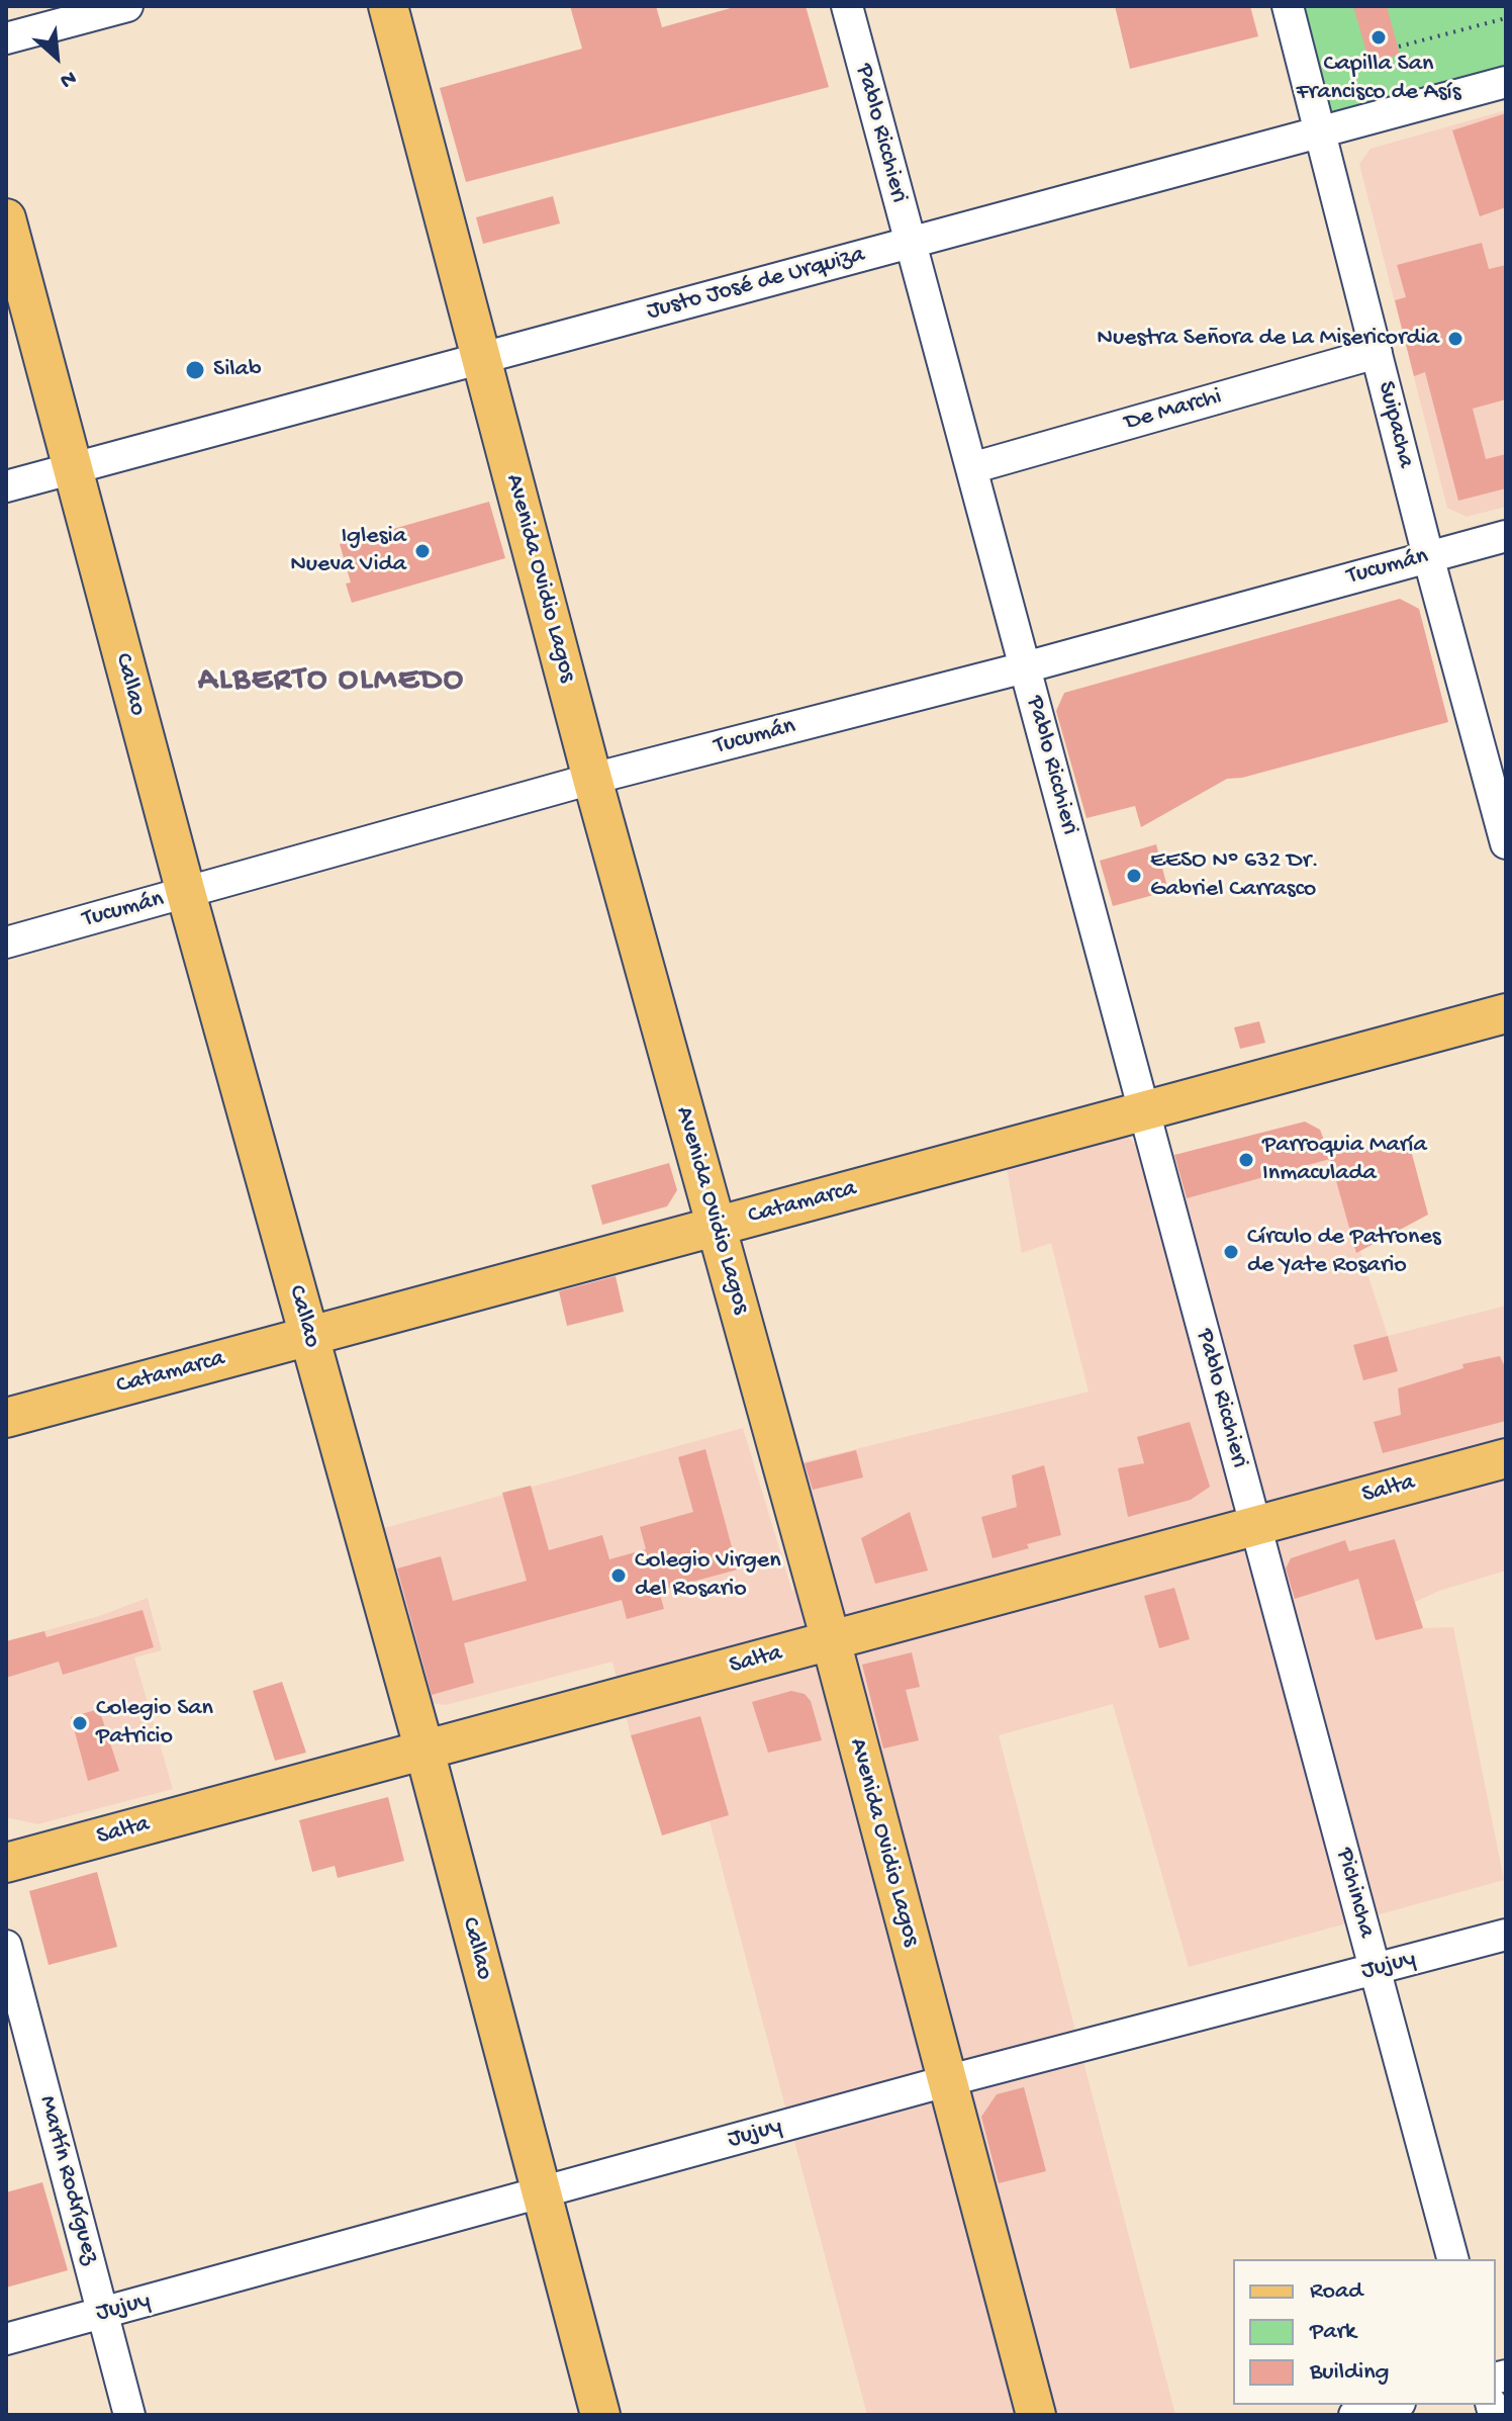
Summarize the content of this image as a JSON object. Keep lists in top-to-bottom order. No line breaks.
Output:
{"streets":{"main road":["Avenida Ovidio Lagos","Callao","Catamarca","Salta"],"street":["Pablo Ricchieri","Justo José de Urquiza","De Marchi","Suipacha","Tucumán","Pichincha","Jujuy","Martín Rodríguez"]},"crossings":[["Pablo Ricchieri","Justo José de Urquiza"],["Pablo Ricchieri","De Marchi"],["Pablo Ricchieri","Tucumán"],["Pablo Ricchieri","Catamarca"],["Pablo Ricchieri","Salta"],["Pablo Ricchieri","Pichincha"],["Justo José de Urquiza","Suipacha"],["Justo José de Urquiza","Avenida Ovidio Lagos"],["Justo José de Urquiza","Callao"],["De Marchi","Suipacha"],["Suipacha","Tucumán"],["Tucumán","Avenida Ovidio Lagos"],["Tucumán","Callao"],["Avenida Ovidio Lagos","Catamarca"],["Avenida Ovidio Lagos","Salta"],["Avenida Ovidio Lagos","Jujuy"],["Callao","Catamarca"],["Callao","Salta"],["Callao","Jujuy"],["Salta","Pichincha"],["Pichincha","Jujuy"],["Jujuy","Martín Rodríguez"]],"districts":["ALBERTO OLMEDO"],"places":["Capilla San Francisco de Asís","Nuestra Señora de La Misericordia","Silab","Iglesia Nueva Vida","EESO Nº 632 Dr. Gabriel Carrasco","Parroquia María Inmaculada","Círculo de Patrones de Yate Rosario","Colegio Virgen del Rosario","Colegio San Patricio"],"legend":["Road","Park","Building"],"north":"bottom right"}
